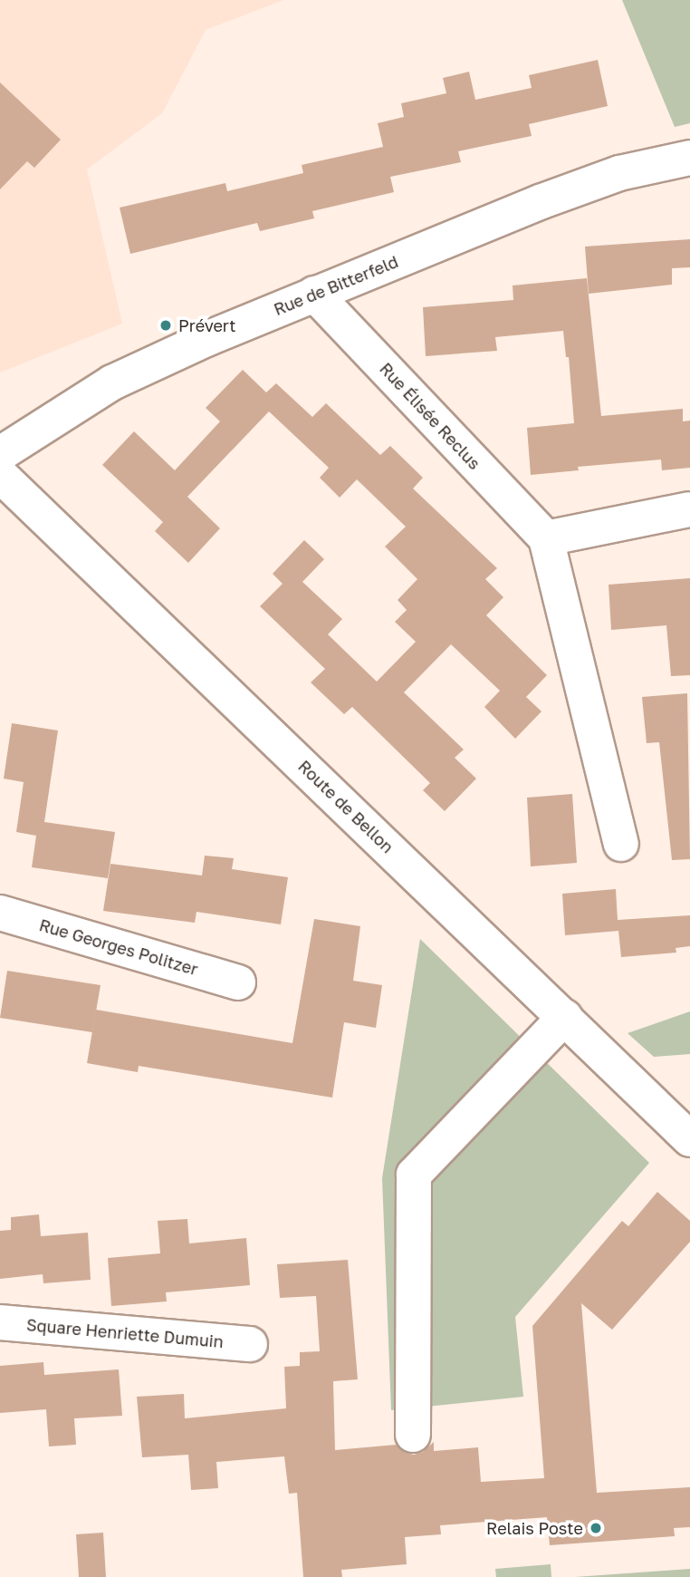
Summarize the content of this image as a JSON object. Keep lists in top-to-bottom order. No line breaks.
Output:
{"streets":{"street":["Rue de Bitterfeld","Rue Élisée Reclus","Route de Bellon","Rue Georges Politzer","Square Henriette Dumuin"]},"crossings":[["Rue de Bitterfeld","Rue Élisée Reclus"]],"places":["Prévert","Relais Poste"]}
